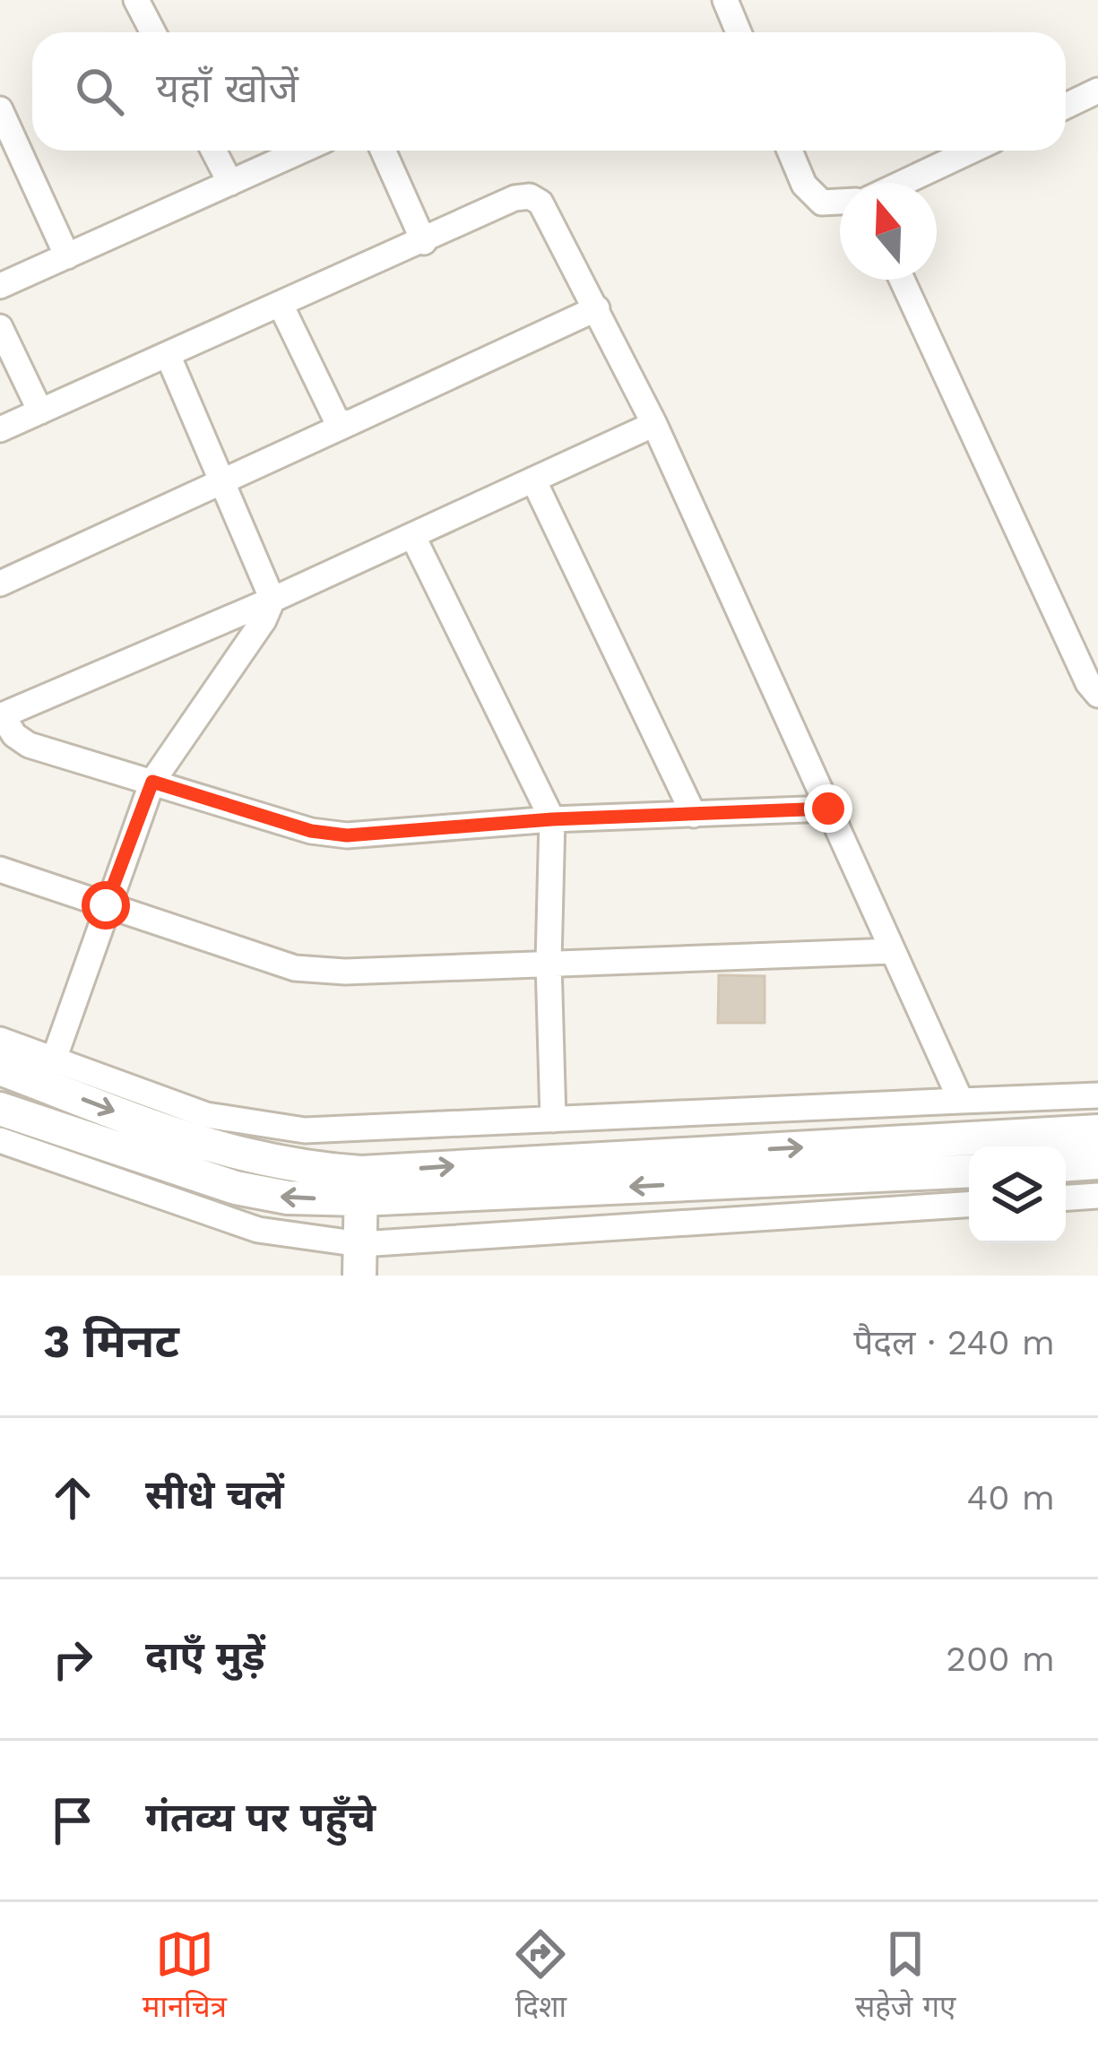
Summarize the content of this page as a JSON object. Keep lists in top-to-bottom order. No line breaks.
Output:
{"north":"top","page":{"search":"यहाँ खोजें","heading":["3 मिनट","पैदल · 240 m"],"list":[["सीधे चलें","40 m"],["दाएँ मुड़ें","200 m"],"गंतव्य पर पहुँचे"],"nav":["मानचित्र","दिशा","सहेजे गए"]}}
